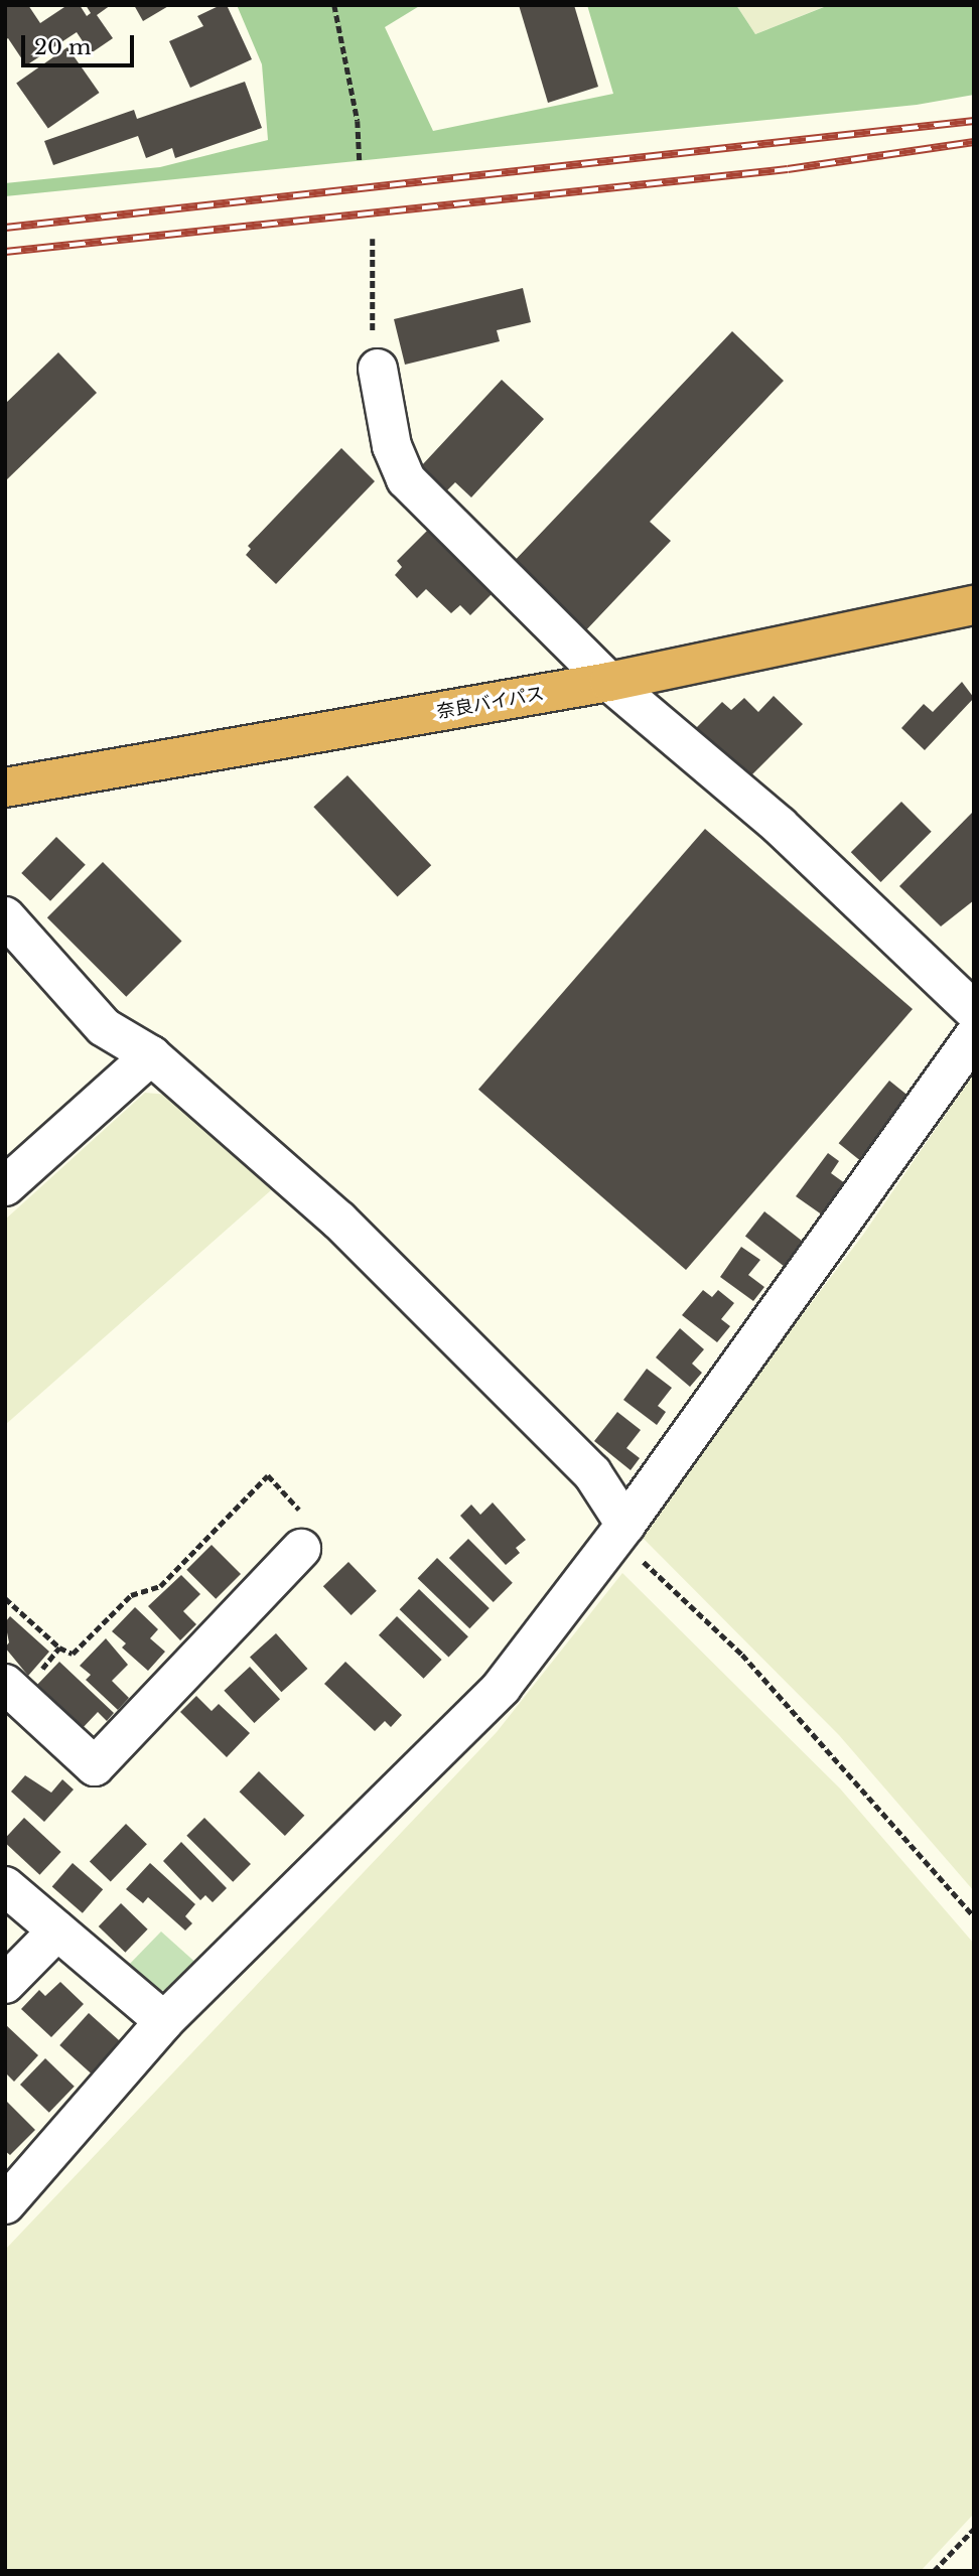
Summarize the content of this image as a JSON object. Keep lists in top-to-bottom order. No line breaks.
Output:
{"streets":{"highway":["奈良バイパス"]},"scale_bar":"20 m"}
